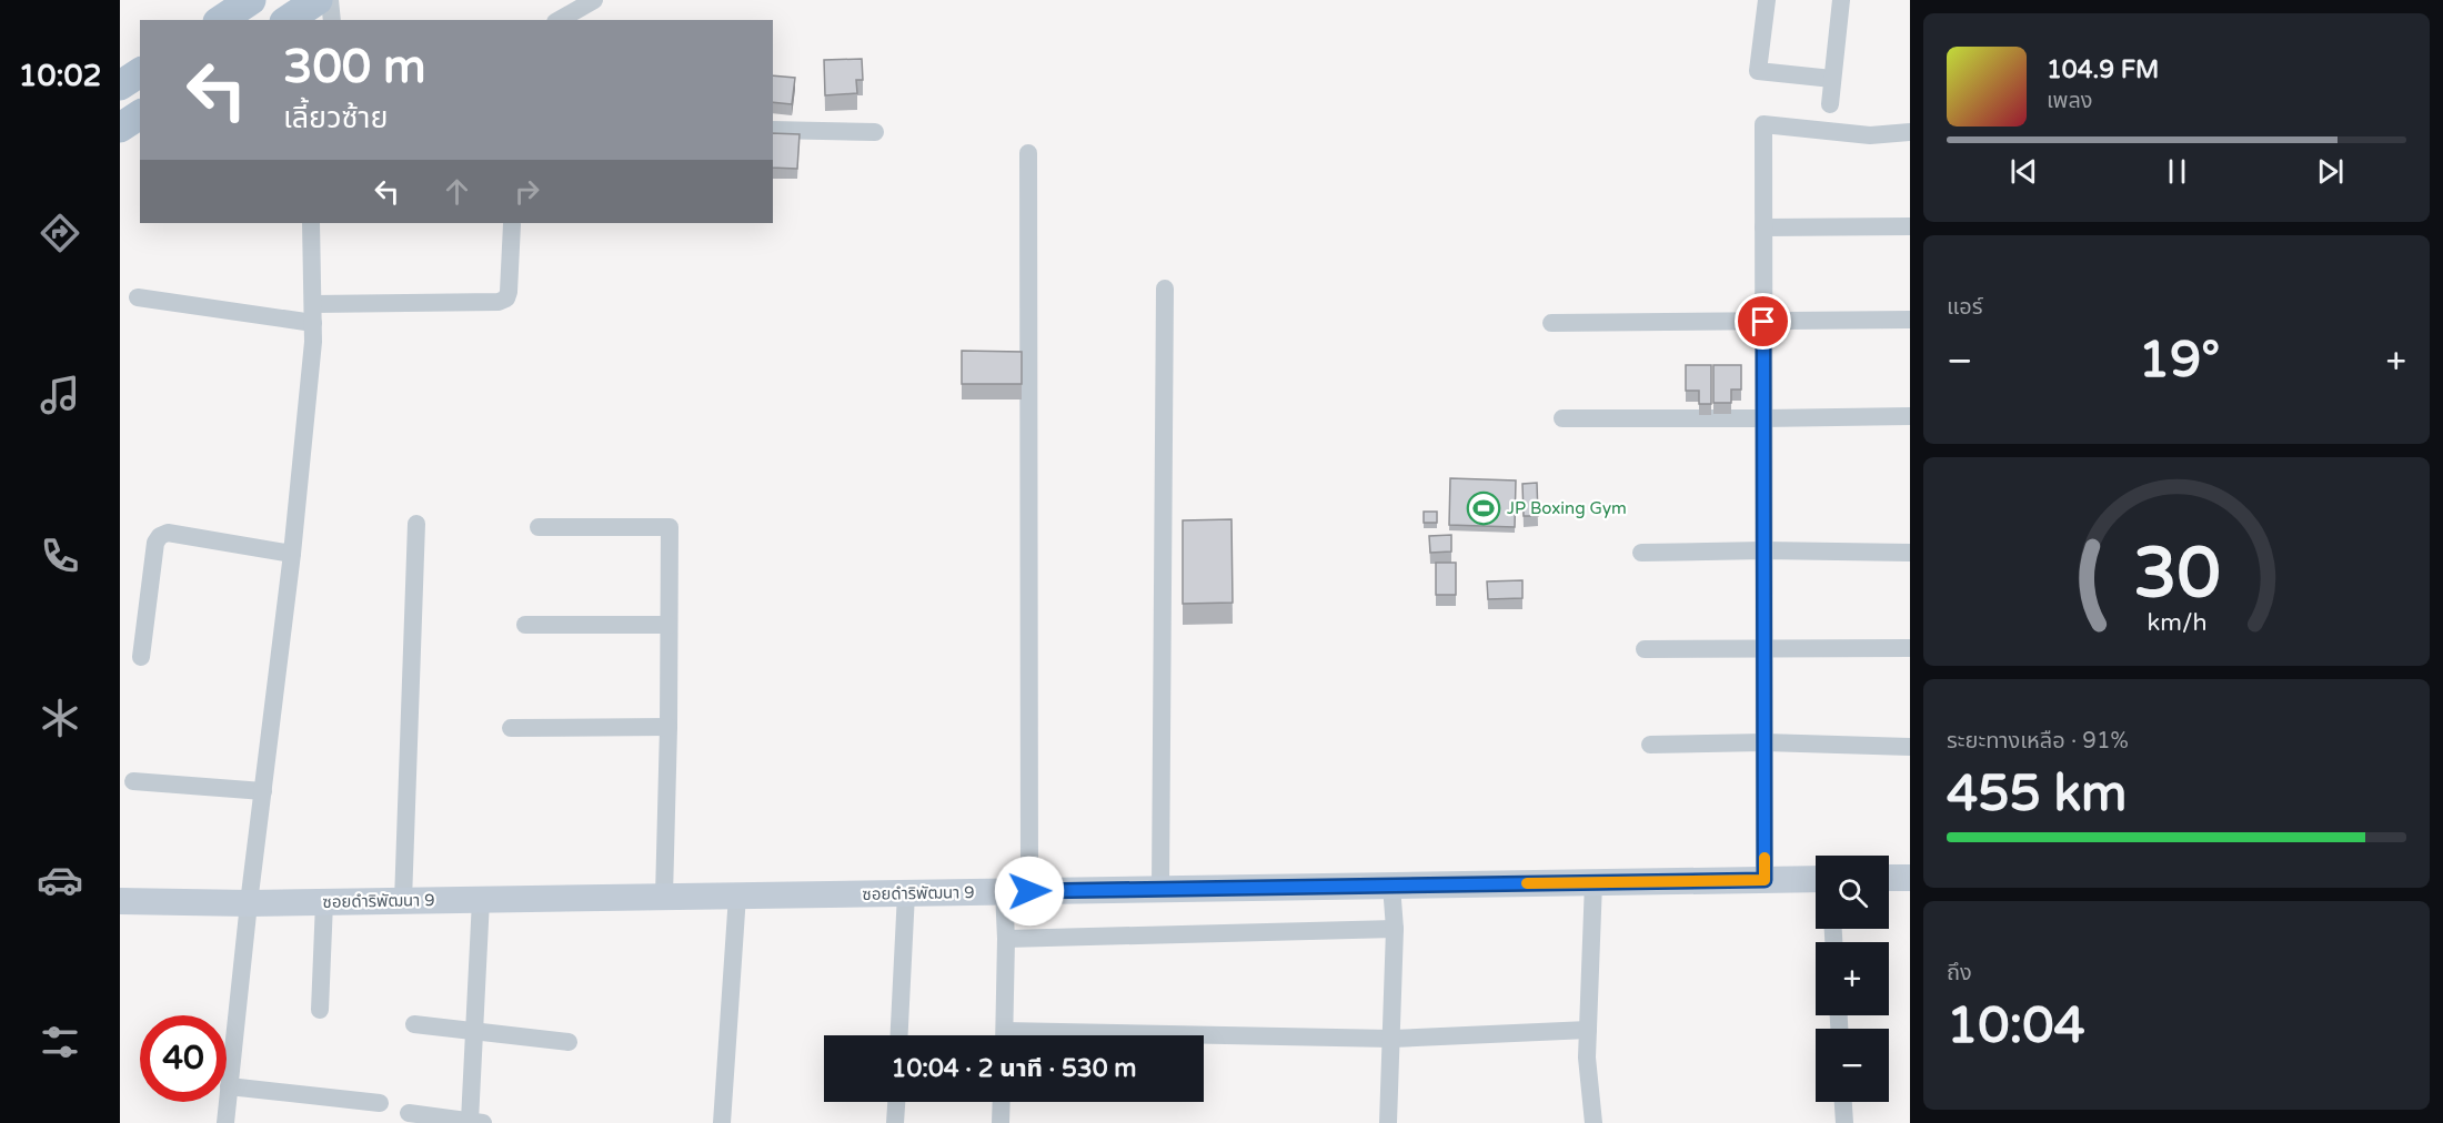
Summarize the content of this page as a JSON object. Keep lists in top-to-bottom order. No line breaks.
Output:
{"streets":{"street":["ซอยดำริพัฒนา 9"]},"places":{"sports":["JP Boxing Gym"]},"page":{"tabs":"10:02","turn":["300 m","เลี้ยวซ้าย"],"song":["104.9 FM","เพลง"],"tile":["แอร์",["ระยะทางเหลือ · 91%","455 km"],["ถึง","10:04"]],"heat":["−","19°","+"],"map_buttons":["+","−"],"limit":"40","trip":"10:04 · 2 นาที · 530 m","gauge":["30","km/h"]}}
